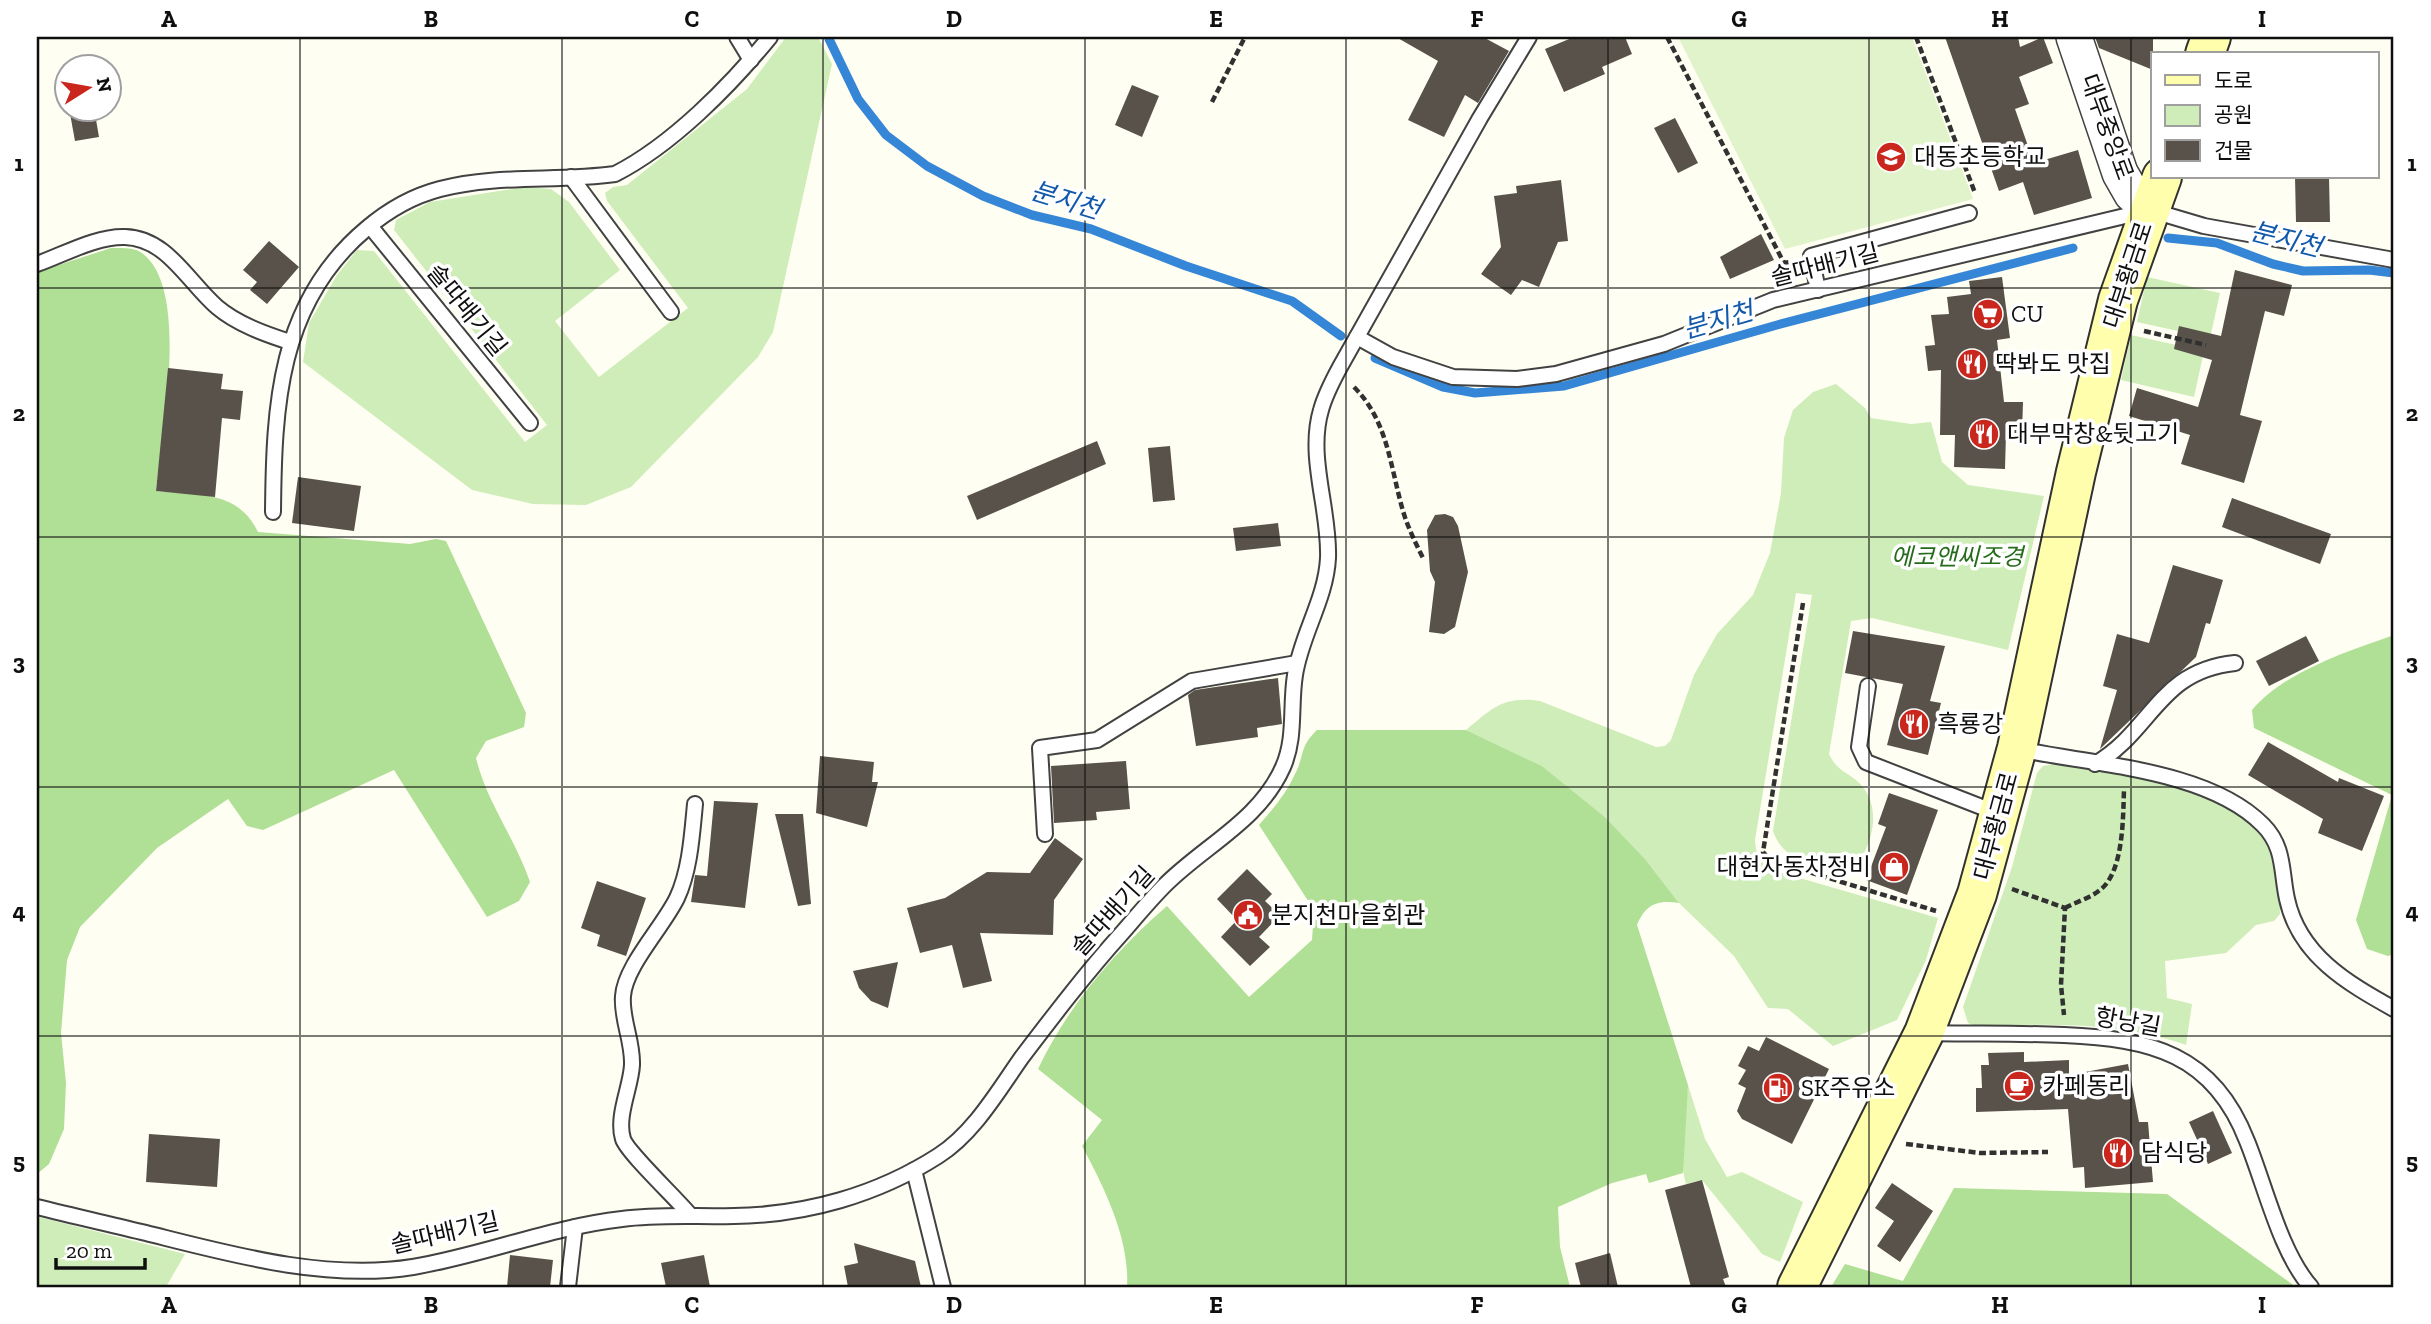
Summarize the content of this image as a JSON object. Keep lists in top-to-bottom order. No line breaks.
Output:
{"streets":{"main road":["대부황금로"],"street":["대부중앙로"],"lane":["솔따배기길","항낭길"]},"crossings":[["대부중앙로","솔따배기길"],["대부중앙로","대부황금로"],["솔따배기길","대부황금로"],["대부황금로","항낭길"]],"water":["분지천"],"parks":["에코앤씨조경"],"places":{"school or university":["대동초등학교"],"supermarket":["CU"],"restaurant":["딱봐도 맛집","대부막창&뒷고기","흑룡강","담식당"],"shop":["대현자동차정비"],"public building":["분지천마을회관"],"cafe":["카페동리"],"fuel station":["SK주유소"]},"legend":["도로","공원","건물"],"scale_bar":"20 m","north":"right","grid":{"columns":["A","B","C","D","E","F","G","H","I"],"rows":["1","2","3","4","5"]}}
